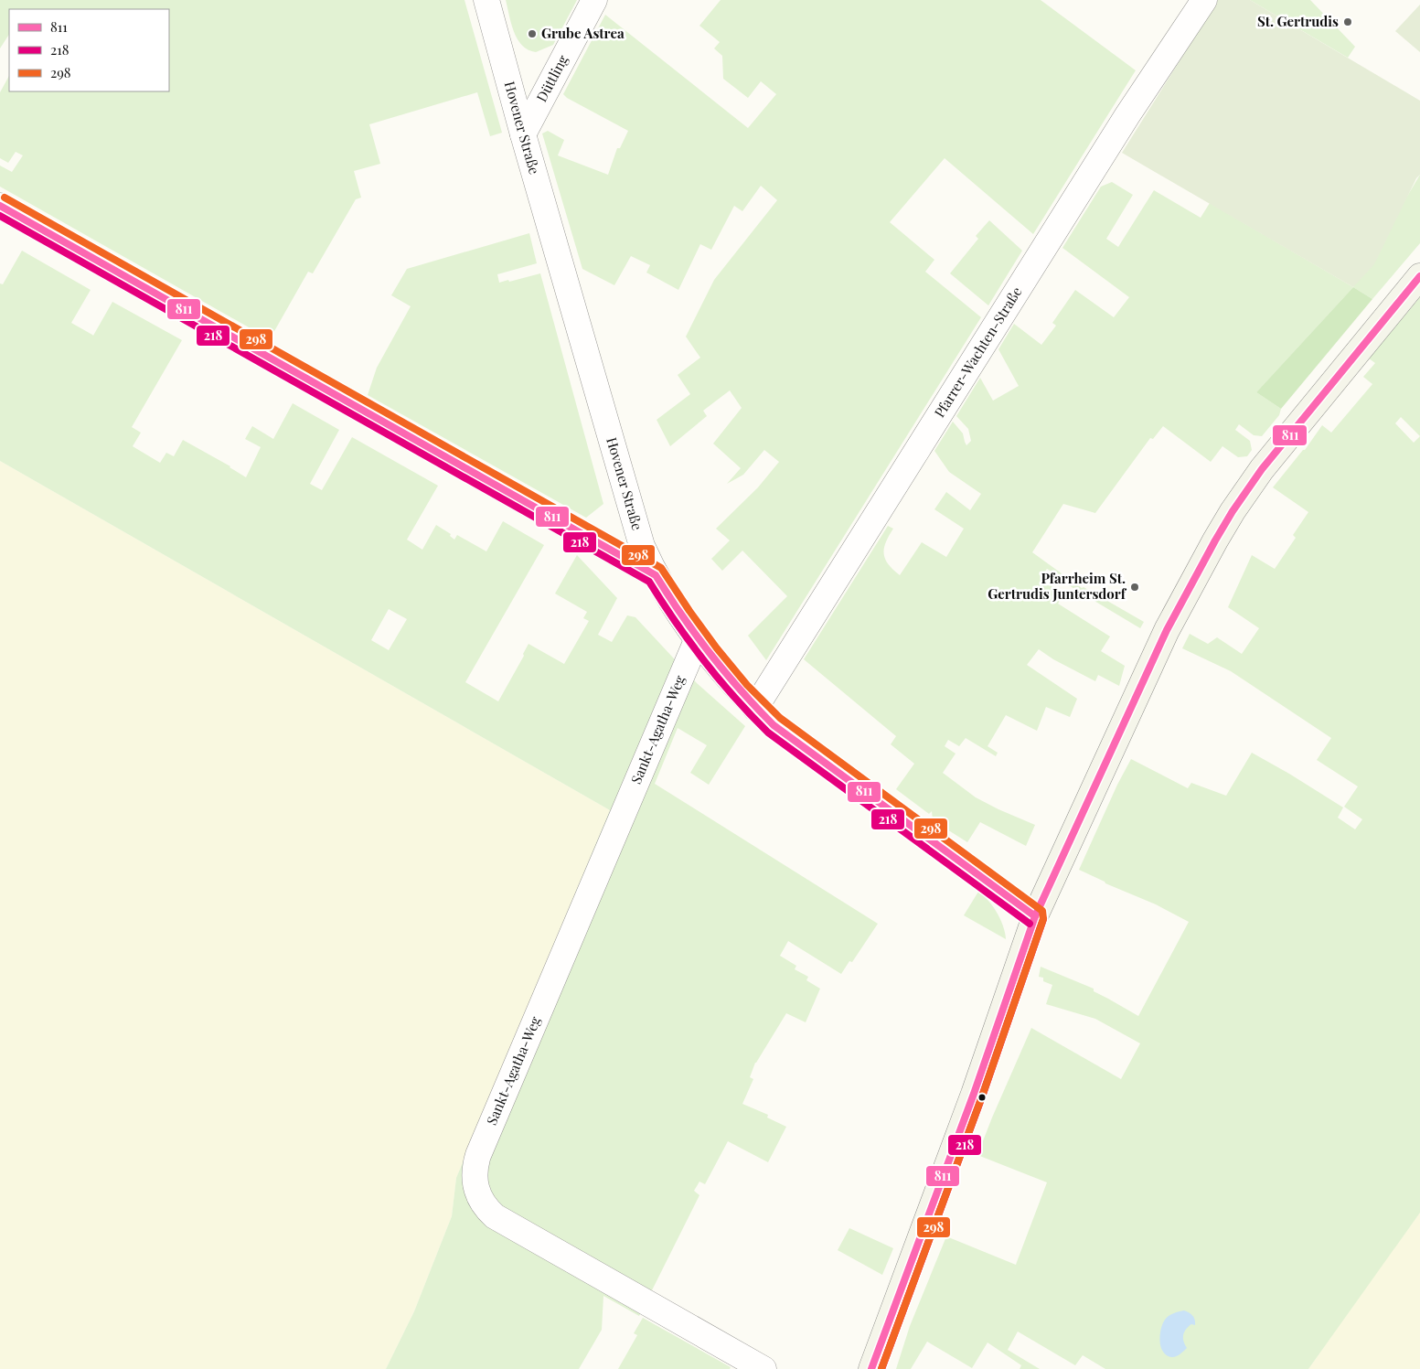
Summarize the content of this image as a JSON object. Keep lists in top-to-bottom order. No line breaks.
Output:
{"streets":{"street":["Düttling","Hovener Straße","Pfarrer-Wachten-Straße","Sankt-Agatha-Weg"]},"crossings":[["Düttling","Hovener Straße"],["Hovener Straße","Pfarrer-Wachten-Straße"],["Hovener Straße","Sankt-Agatha-Weg"]],"places":["St. Gertrudis","Grube Astrea","Pfarrheim St. Gertrudis Juntersdorf"],"lines":["transit line 298","transit line 811","transit line 218"],"legend":["811","218","298"]}
